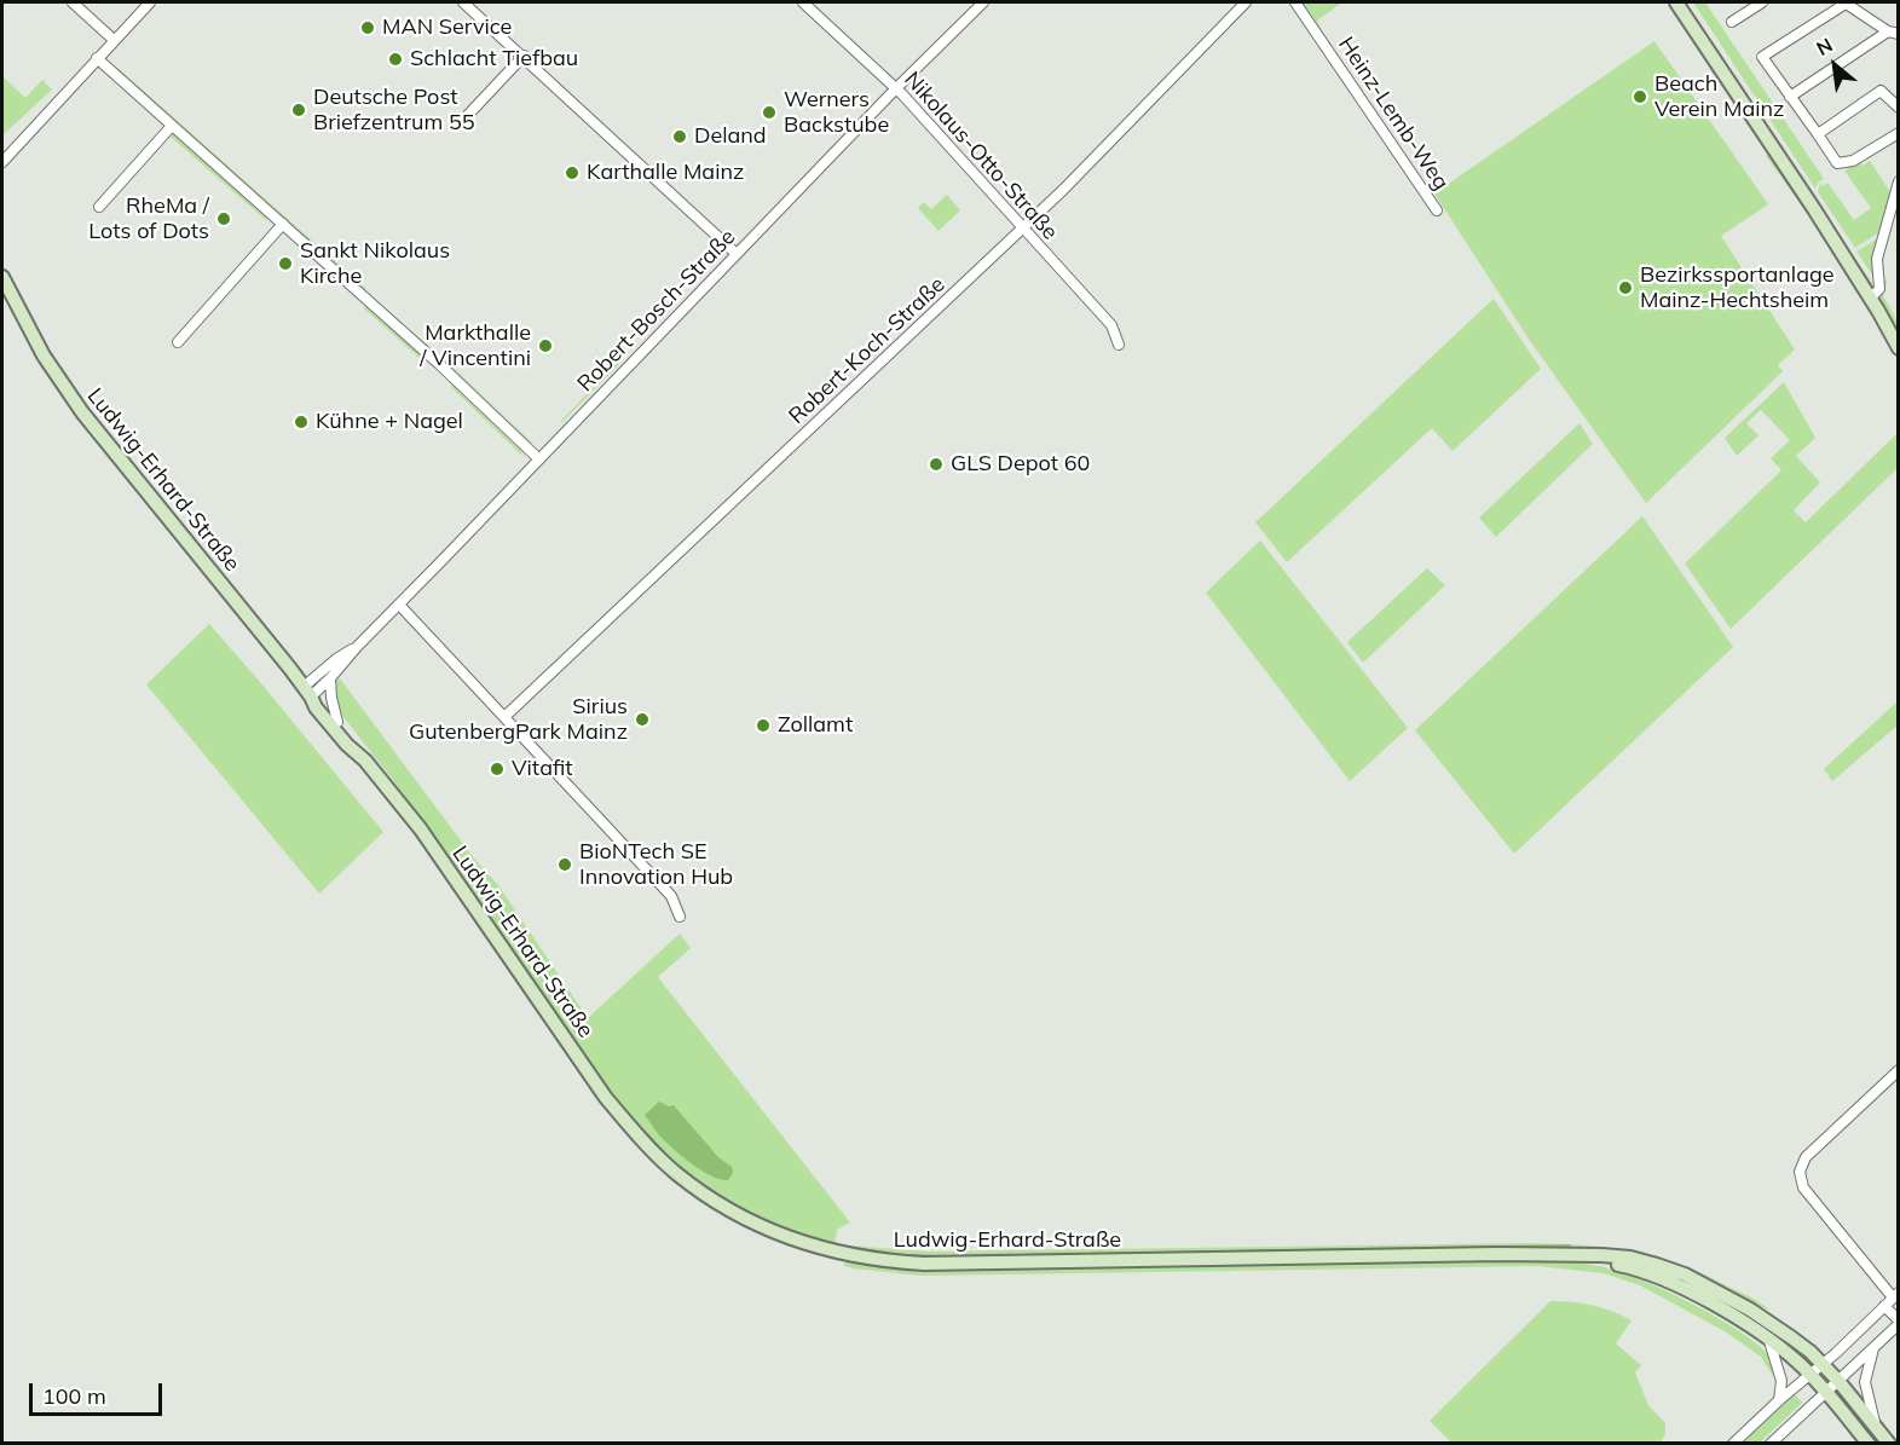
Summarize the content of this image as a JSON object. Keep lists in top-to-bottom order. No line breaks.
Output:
{"streets":{"main road":["Ludwig-Erhard-Straße"],"street":["Heinz-Lemb-Weg","Nikolaus-Otto-Straße","Robert-Bosch-Straße","Robert-Koch-Straße"]},"crossings":[["Nikolaus-Otto-Straße","Robert-Bosch-Straße"],["Nikolaus-Otto-Straße","Robert-Koch-Straße"],["Robert-Bosch-Straße","Ludwig-Erhard-Straße"]],"places":["MAN Service","Schlacht Tiefbau","Beach Verein Mainz","Deutsche Post Briefzentrum 55","Werners Backstube","Deland","Karthalle Mainz","RheMa / Lots of Dots","Sankt Nikolaus Kirche","Bezirkssportanlage Mainz-Hechtsheim","Markthalle / Vincentini","Kühne + Nagel","GLS Depot 60","Sirius GutenbergPark Mainz","Zollamt","Vitafit","BioNTech SE Innovation Hub"],"scale_bar":"100 m","north":"top left"}
